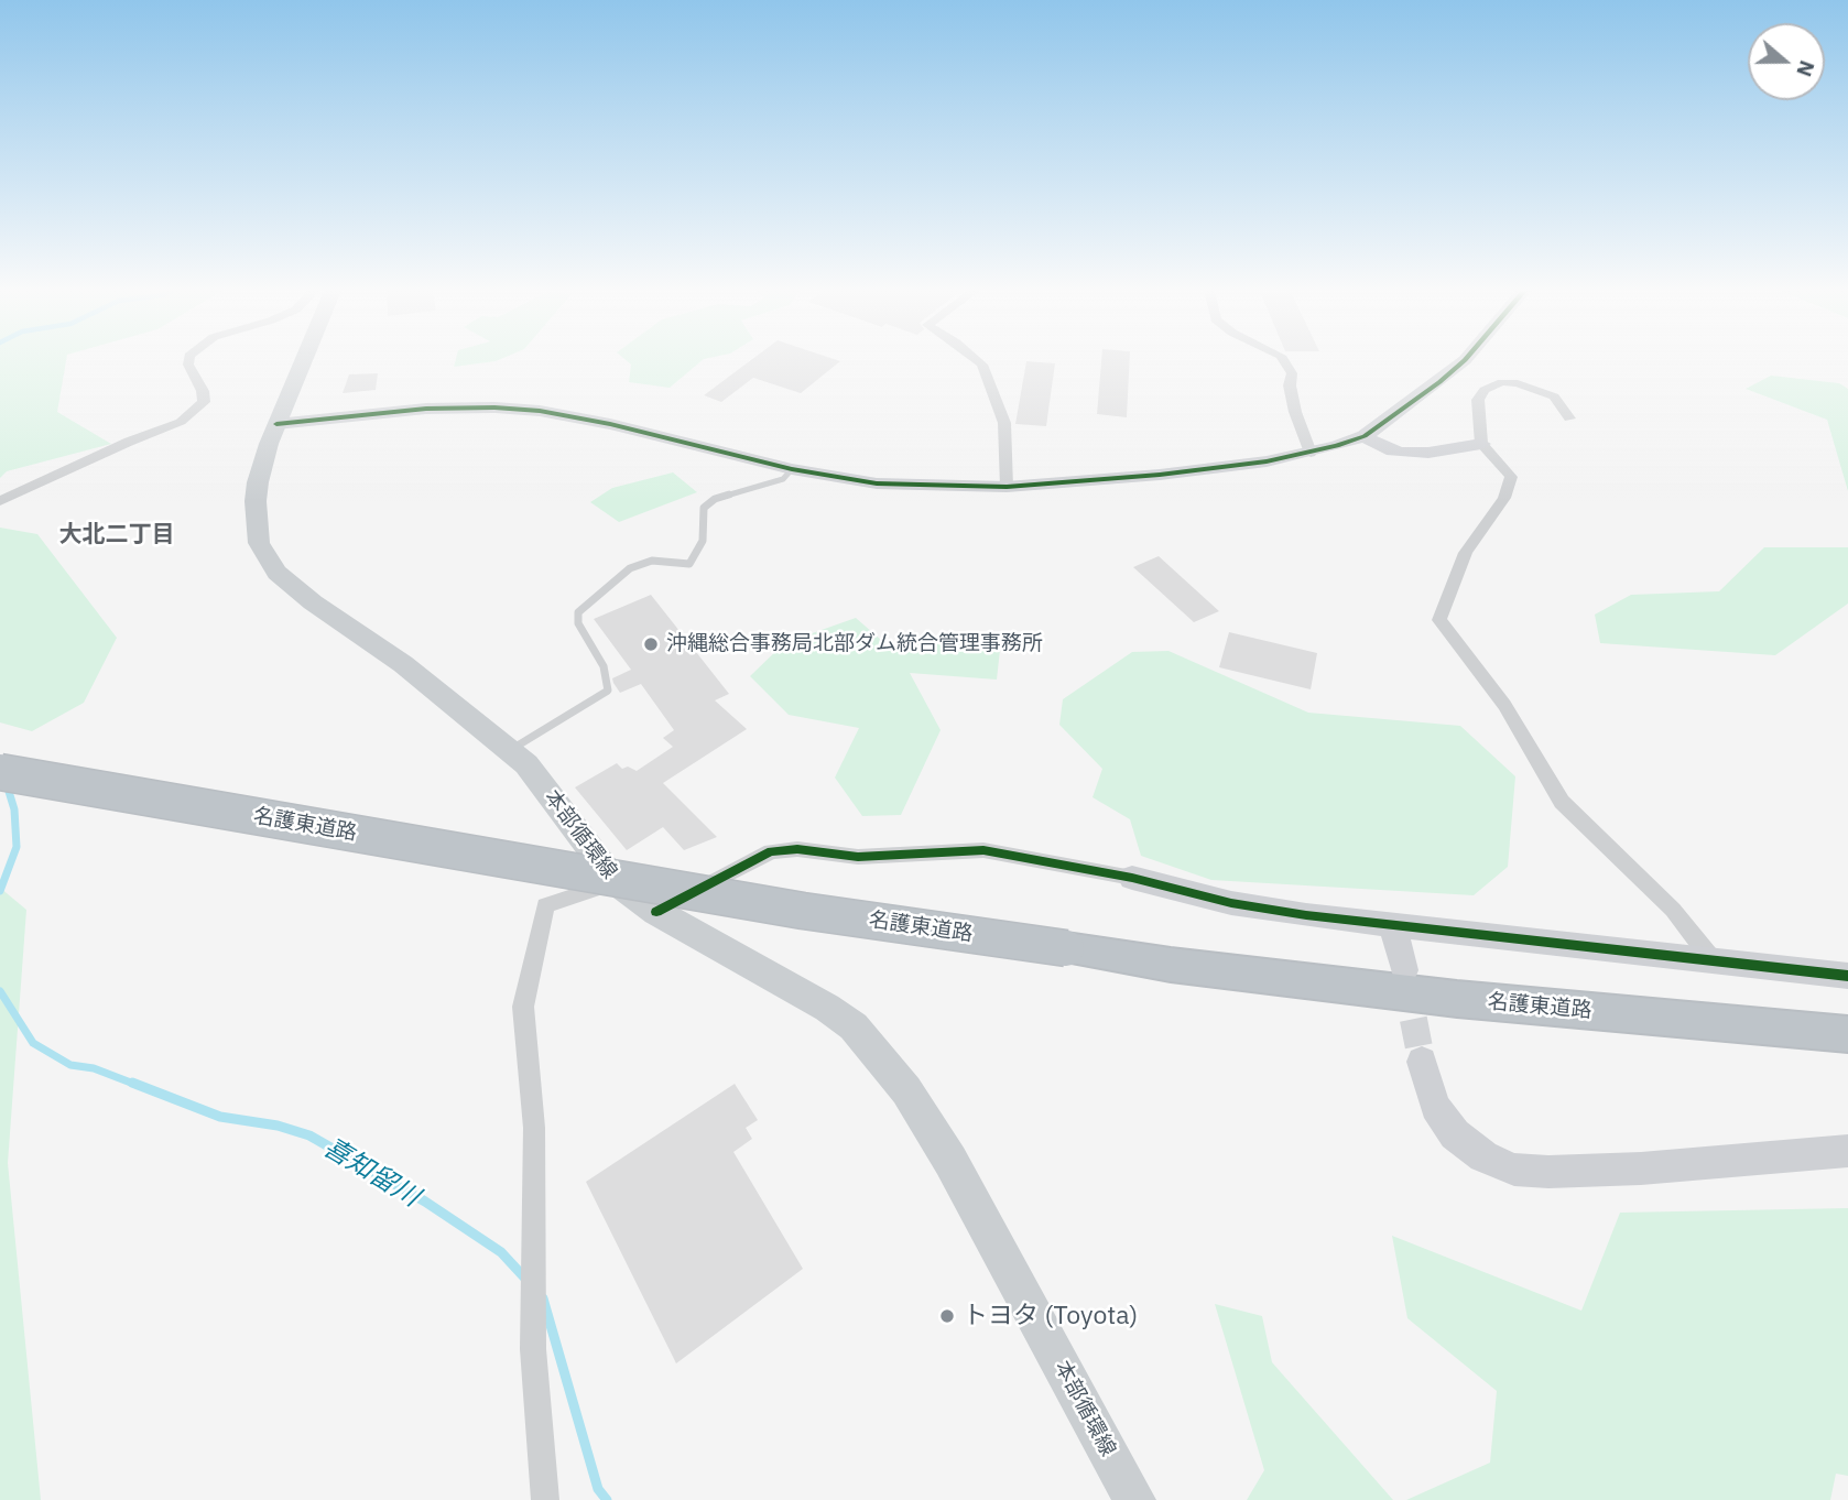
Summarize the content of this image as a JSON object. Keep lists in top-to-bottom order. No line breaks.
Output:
{"streets":{"highway":["名護東道路"],"main road":["本部循環線"]},"districts":["大北二丁目"],"water":["喜知留川"],"places":["沖縄総合事務局北部ダム統合管理事務所","トヨタ (Toyota)"],"north":"right"}
